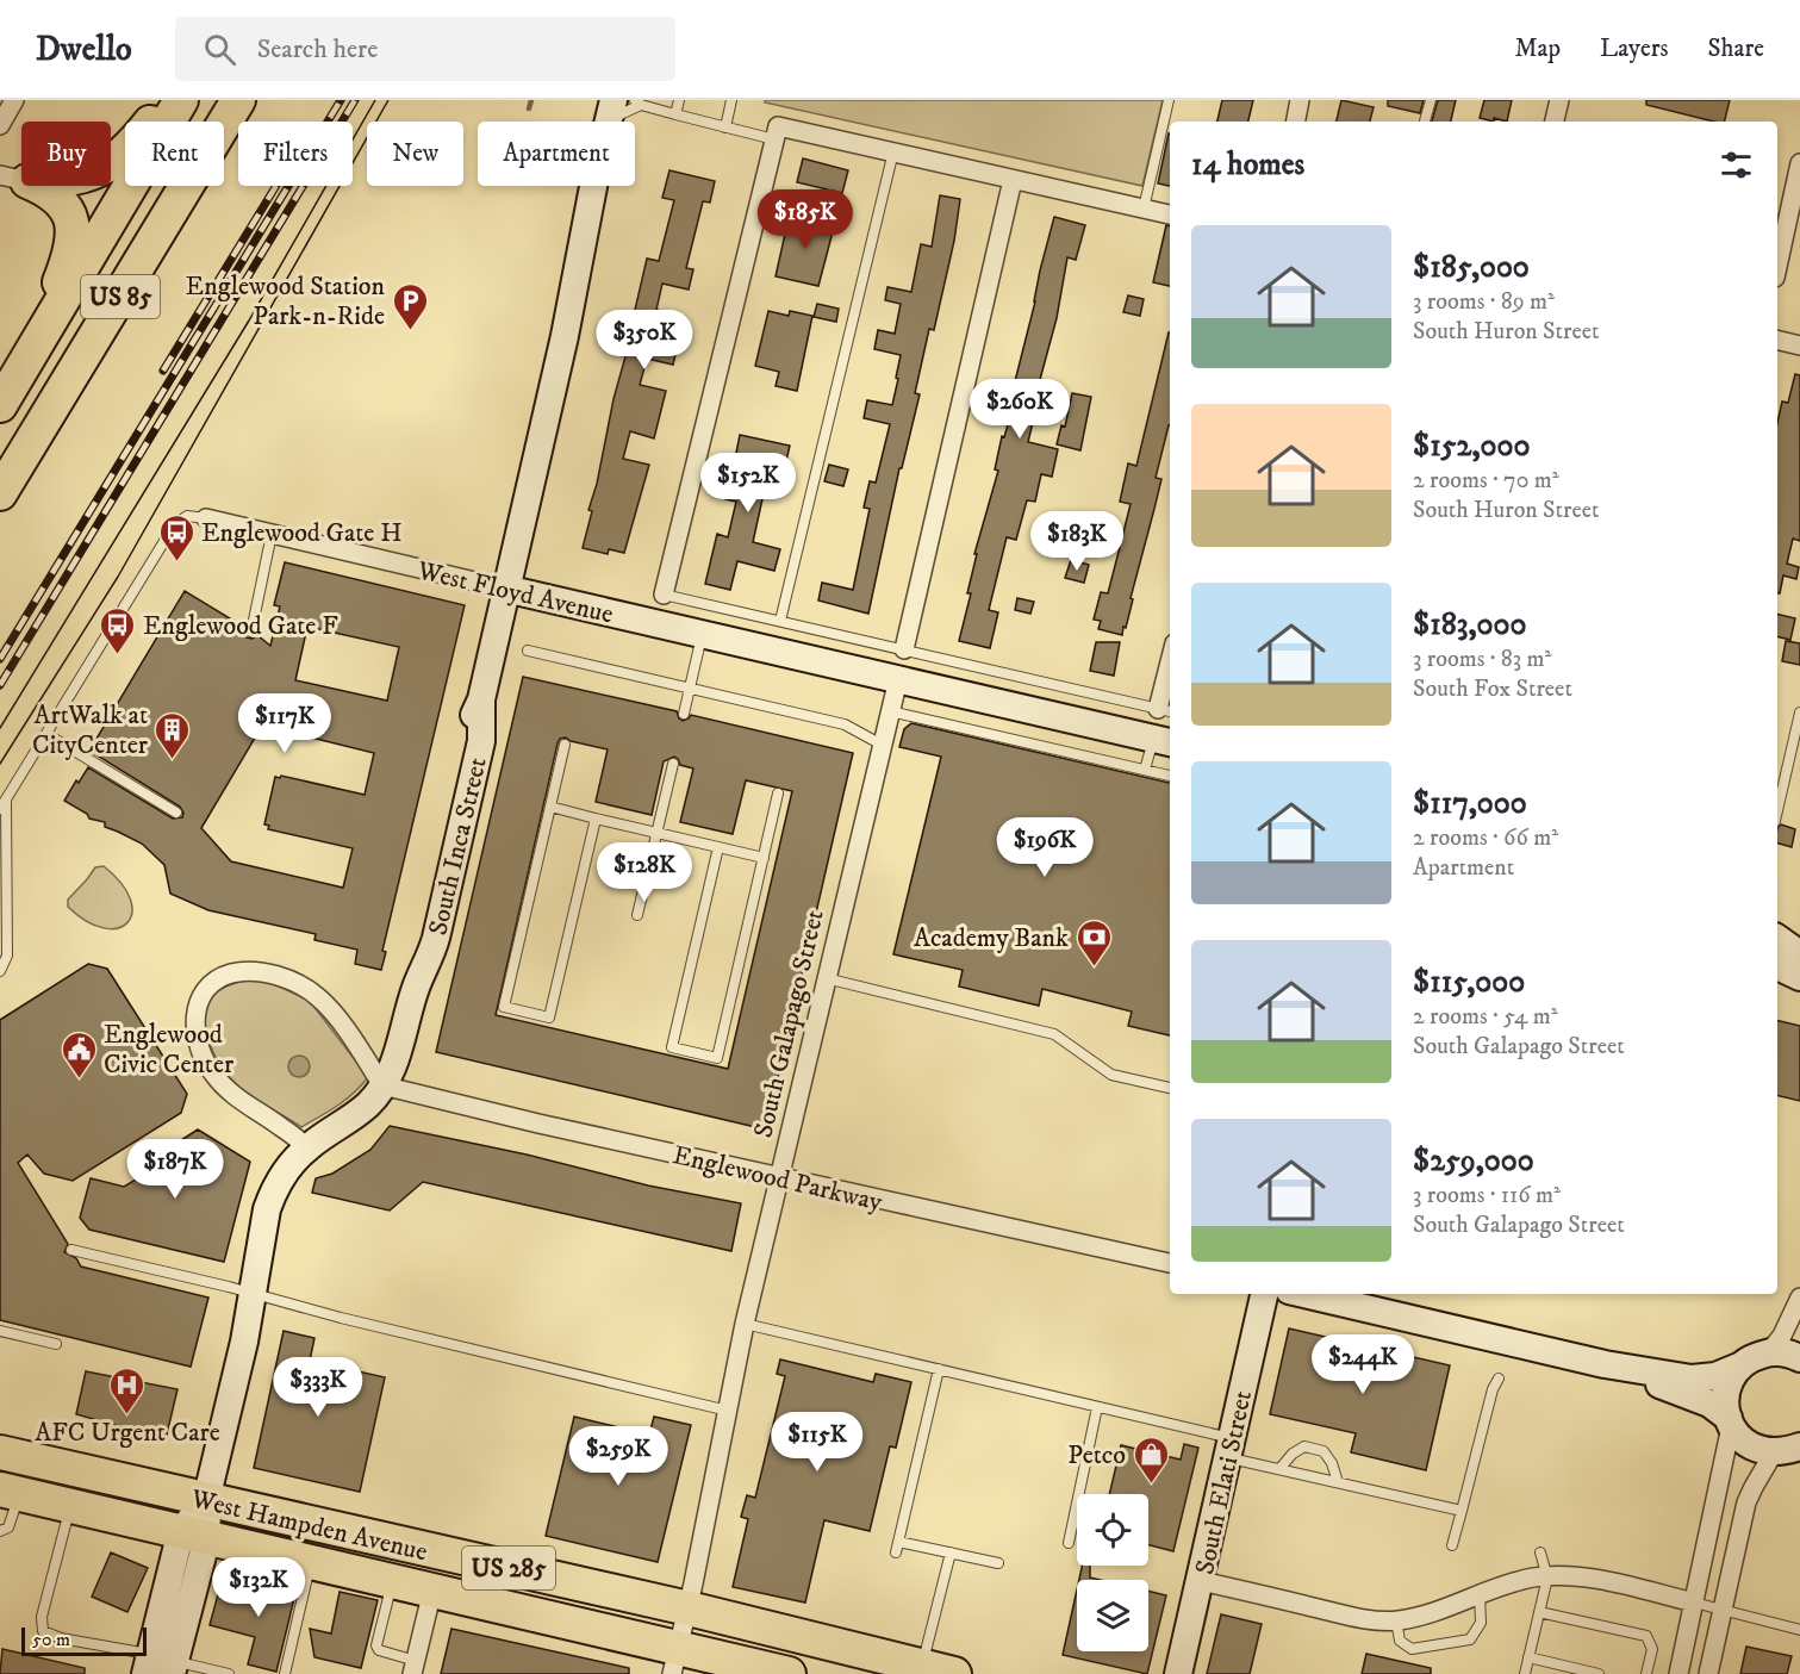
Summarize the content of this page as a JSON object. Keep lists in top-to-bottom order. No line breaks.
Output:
{"streets":{"highway":["US 85","West Hampden Avenue","US 285"],"street":["West Floyd Avenue","South Inca Street","South Galapago Street","Englewood Parkway","South Elati Street"]},"crossings":[["West Floyd Avenue","South Inca Street"],["West Floyd Avenue","South Galapago Street"],["South Inca Street","Englewood Parkway"],["South Inca Street","West Hampden Avenue"],["South Galapago Street","Englewood Parkway"],["South Galapago Street","West Hampden Avenue"]],"places":{"parking":["Englewood Station Park-n-Ride"],"bus stop":["Englewood Gate H","Englewood Gate F"],"building":["ArtWalk at CityCenter"],"bank":["Academy Bank"],"public building":["Englewood Civic Center"],"hospital":["AFC Urgent Care"],"shop":["Petco"]},"scale_bar":"50 m","page":{"header":"Dwello","search":"Search here","nav":["Map","Layers","Share"],"chip":["Buy","Rent","Filters","New","Apartment"],"heading":"14 homes","price":["$185K","$350K","$260K","$152K","$183K","$117K","$196K","$128K","$187K","$244K","$333K","$115K","$259K","$132K"],"list":[{"name":"$185,000","note":"3 rooms · 89 m² · South Huron Street"},{"name":"$152,000","note":"2 rooms · 70 m² · South Huron Street"},{"name":"$183,000","note":"3 rooms · 83 m² · South Fox Street"},{"name":"$117,000","note":"2 rooms · 66 m² · Apartment"},{"name":"$115,000","note":"2 rooms · 54 m² · South Galapago Street"},{"name":"$259,000","note":"3 rooms · 116 m² · South Galapago Street"}],"scale":"50 m"}}
